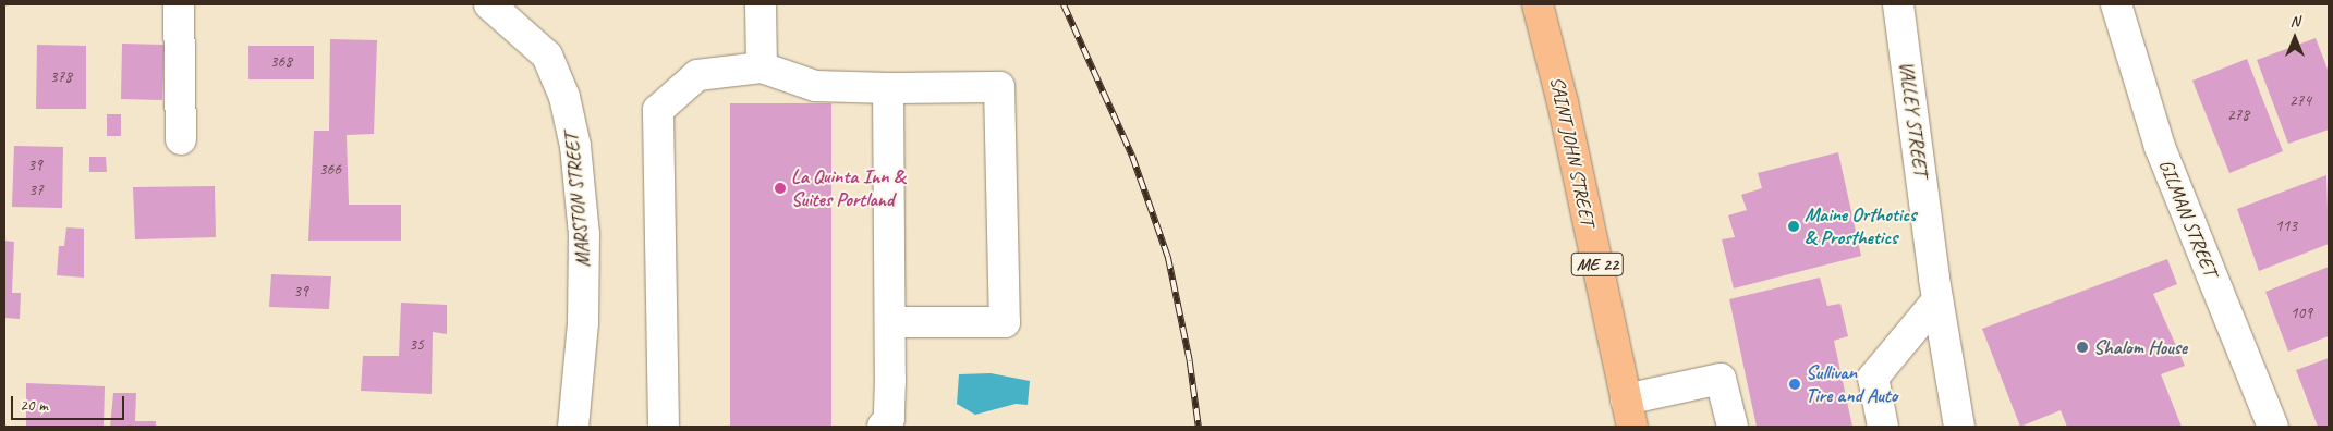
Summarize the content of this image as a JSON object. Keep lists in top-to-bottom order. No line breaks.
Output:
{"streets":{"main road":["SAINT JOHN STREET","ME 22"],"street":["VALLEY STREET","MARSTON STREET","GILMAN STREET"]},"places":["La Quinta Inn & Suites Portland","Maine Orthotics & Prosthetics","Shalom House","Sullivan Tire and Auto"],"house_numbers":["368","378","274","278","39","366","37","113","39","109","35"],"scale_bar":"20 m","north":"top"}
